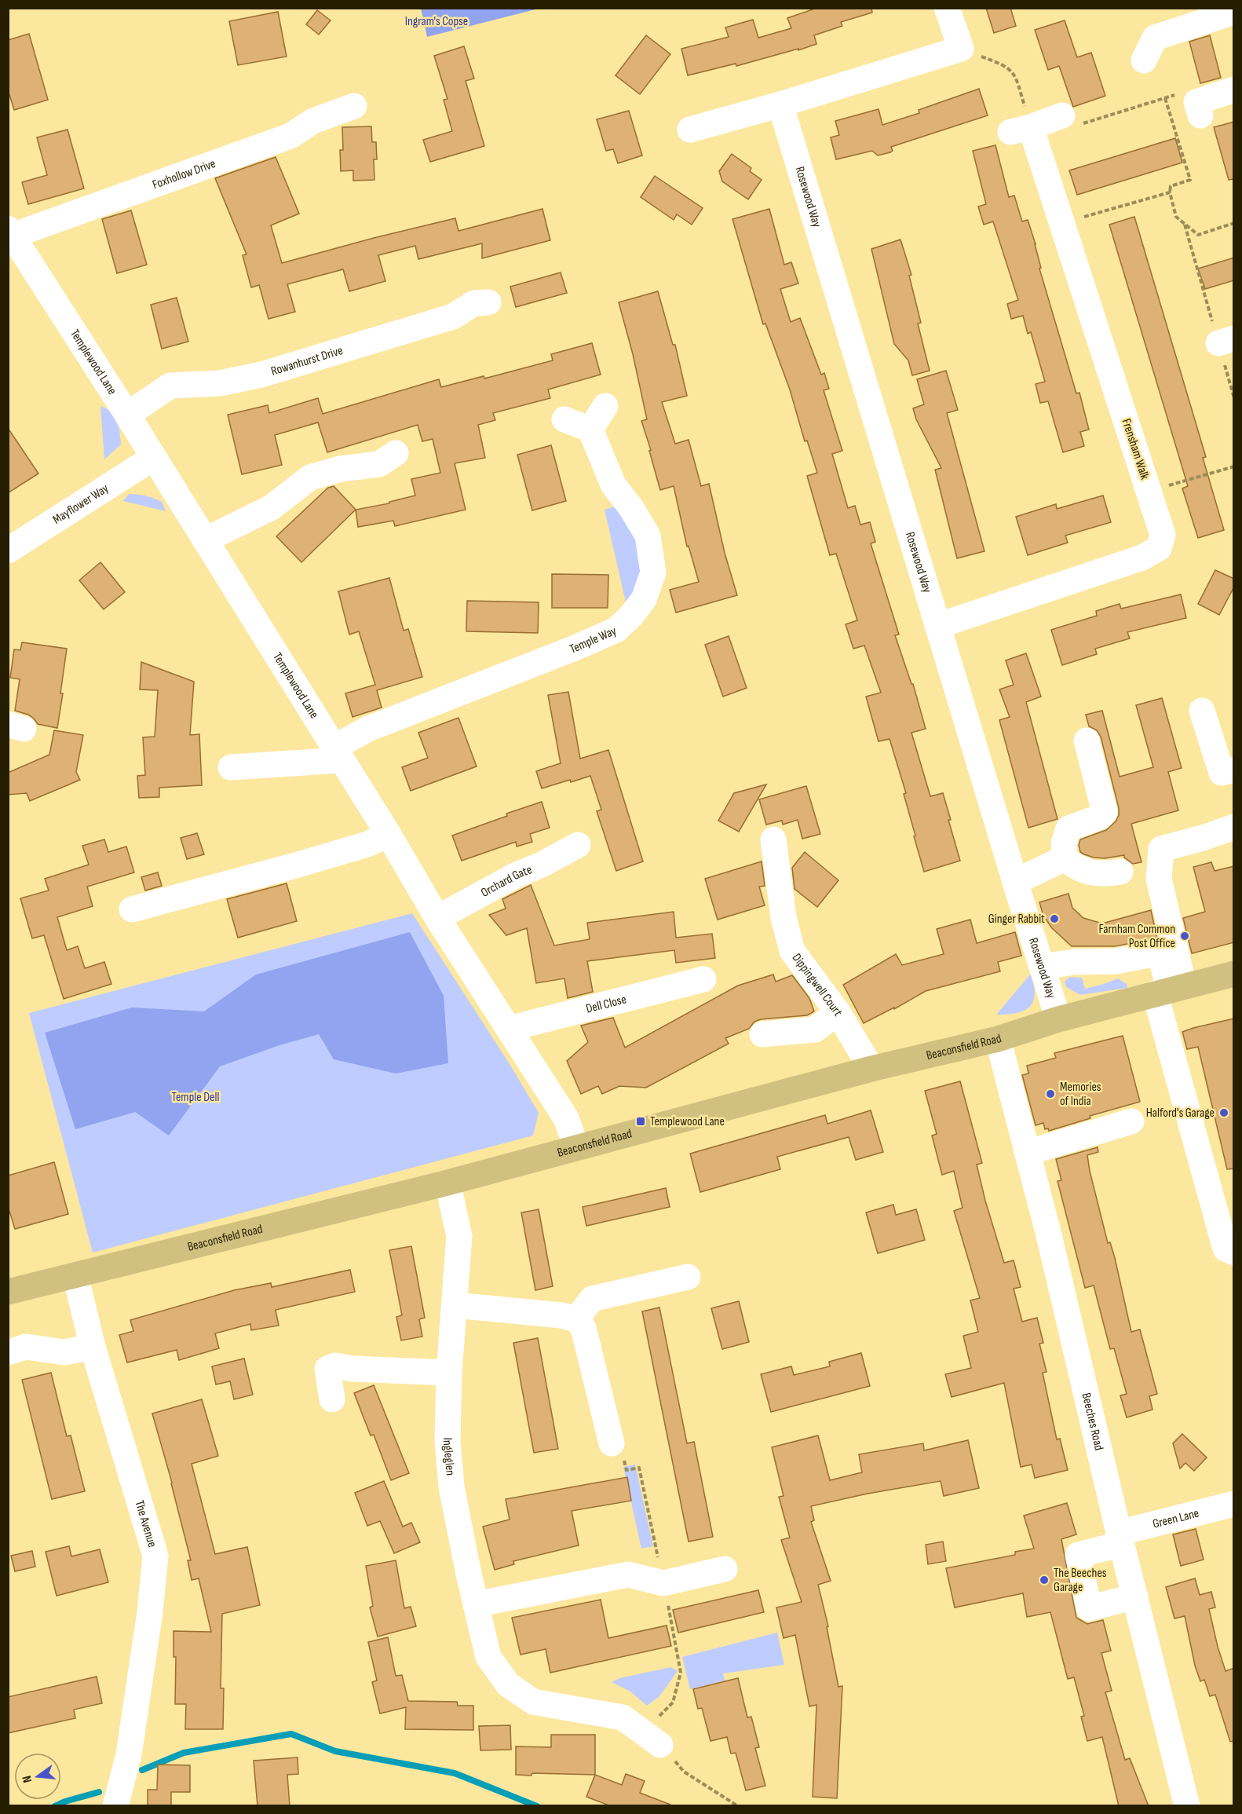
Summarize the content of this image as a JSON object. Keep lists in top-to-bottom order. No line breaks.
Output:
{"streets":{"main road":["Beaconsfield Road"],"street":["Foxhollow Drive","Rosewood Way","Rowanhurst Drive","Templewood Lane","Frensham Walk","Mayflower Way","Temple Way","Orchard Gate","Dippingwell Court","Dell Close","Beeches Road","Ingleglen","Green Lane","The Avenue"]},"crossings":[["Foxhollow Drive","Templewood Lane"],["Rosewood Way","Frensham Walk"],["Rosewood Way","Beaconsfield Road"],["Rowanhurst Drive","Templewood Lane"],["Templewood Lane","Mayflower Way"],["Templewood Lane","Temple Way"],["Templewood Lane","Orchard Gate"],["Templewood Lane","Dell Close"],["Templewood Lane","Beaconsfield Road"],["Dippingwell Court","Beaconsfield Road"],["Beaconsfield Road","Beeches Road"],["Beaconsfield Road","Ingleglen"],["Beaconsfield Road","The Avenue"],["Beeches Road","Green Lane"]],"parks":["Ingram's Copse","Temple Dell"],"places":{"other":["Ginger Rabbit","Farnham Common Post Office","Memories of India","Halford's Garage","The Beeches Garage"],"transit":["Templewood Lane"]},"north":"left"}
